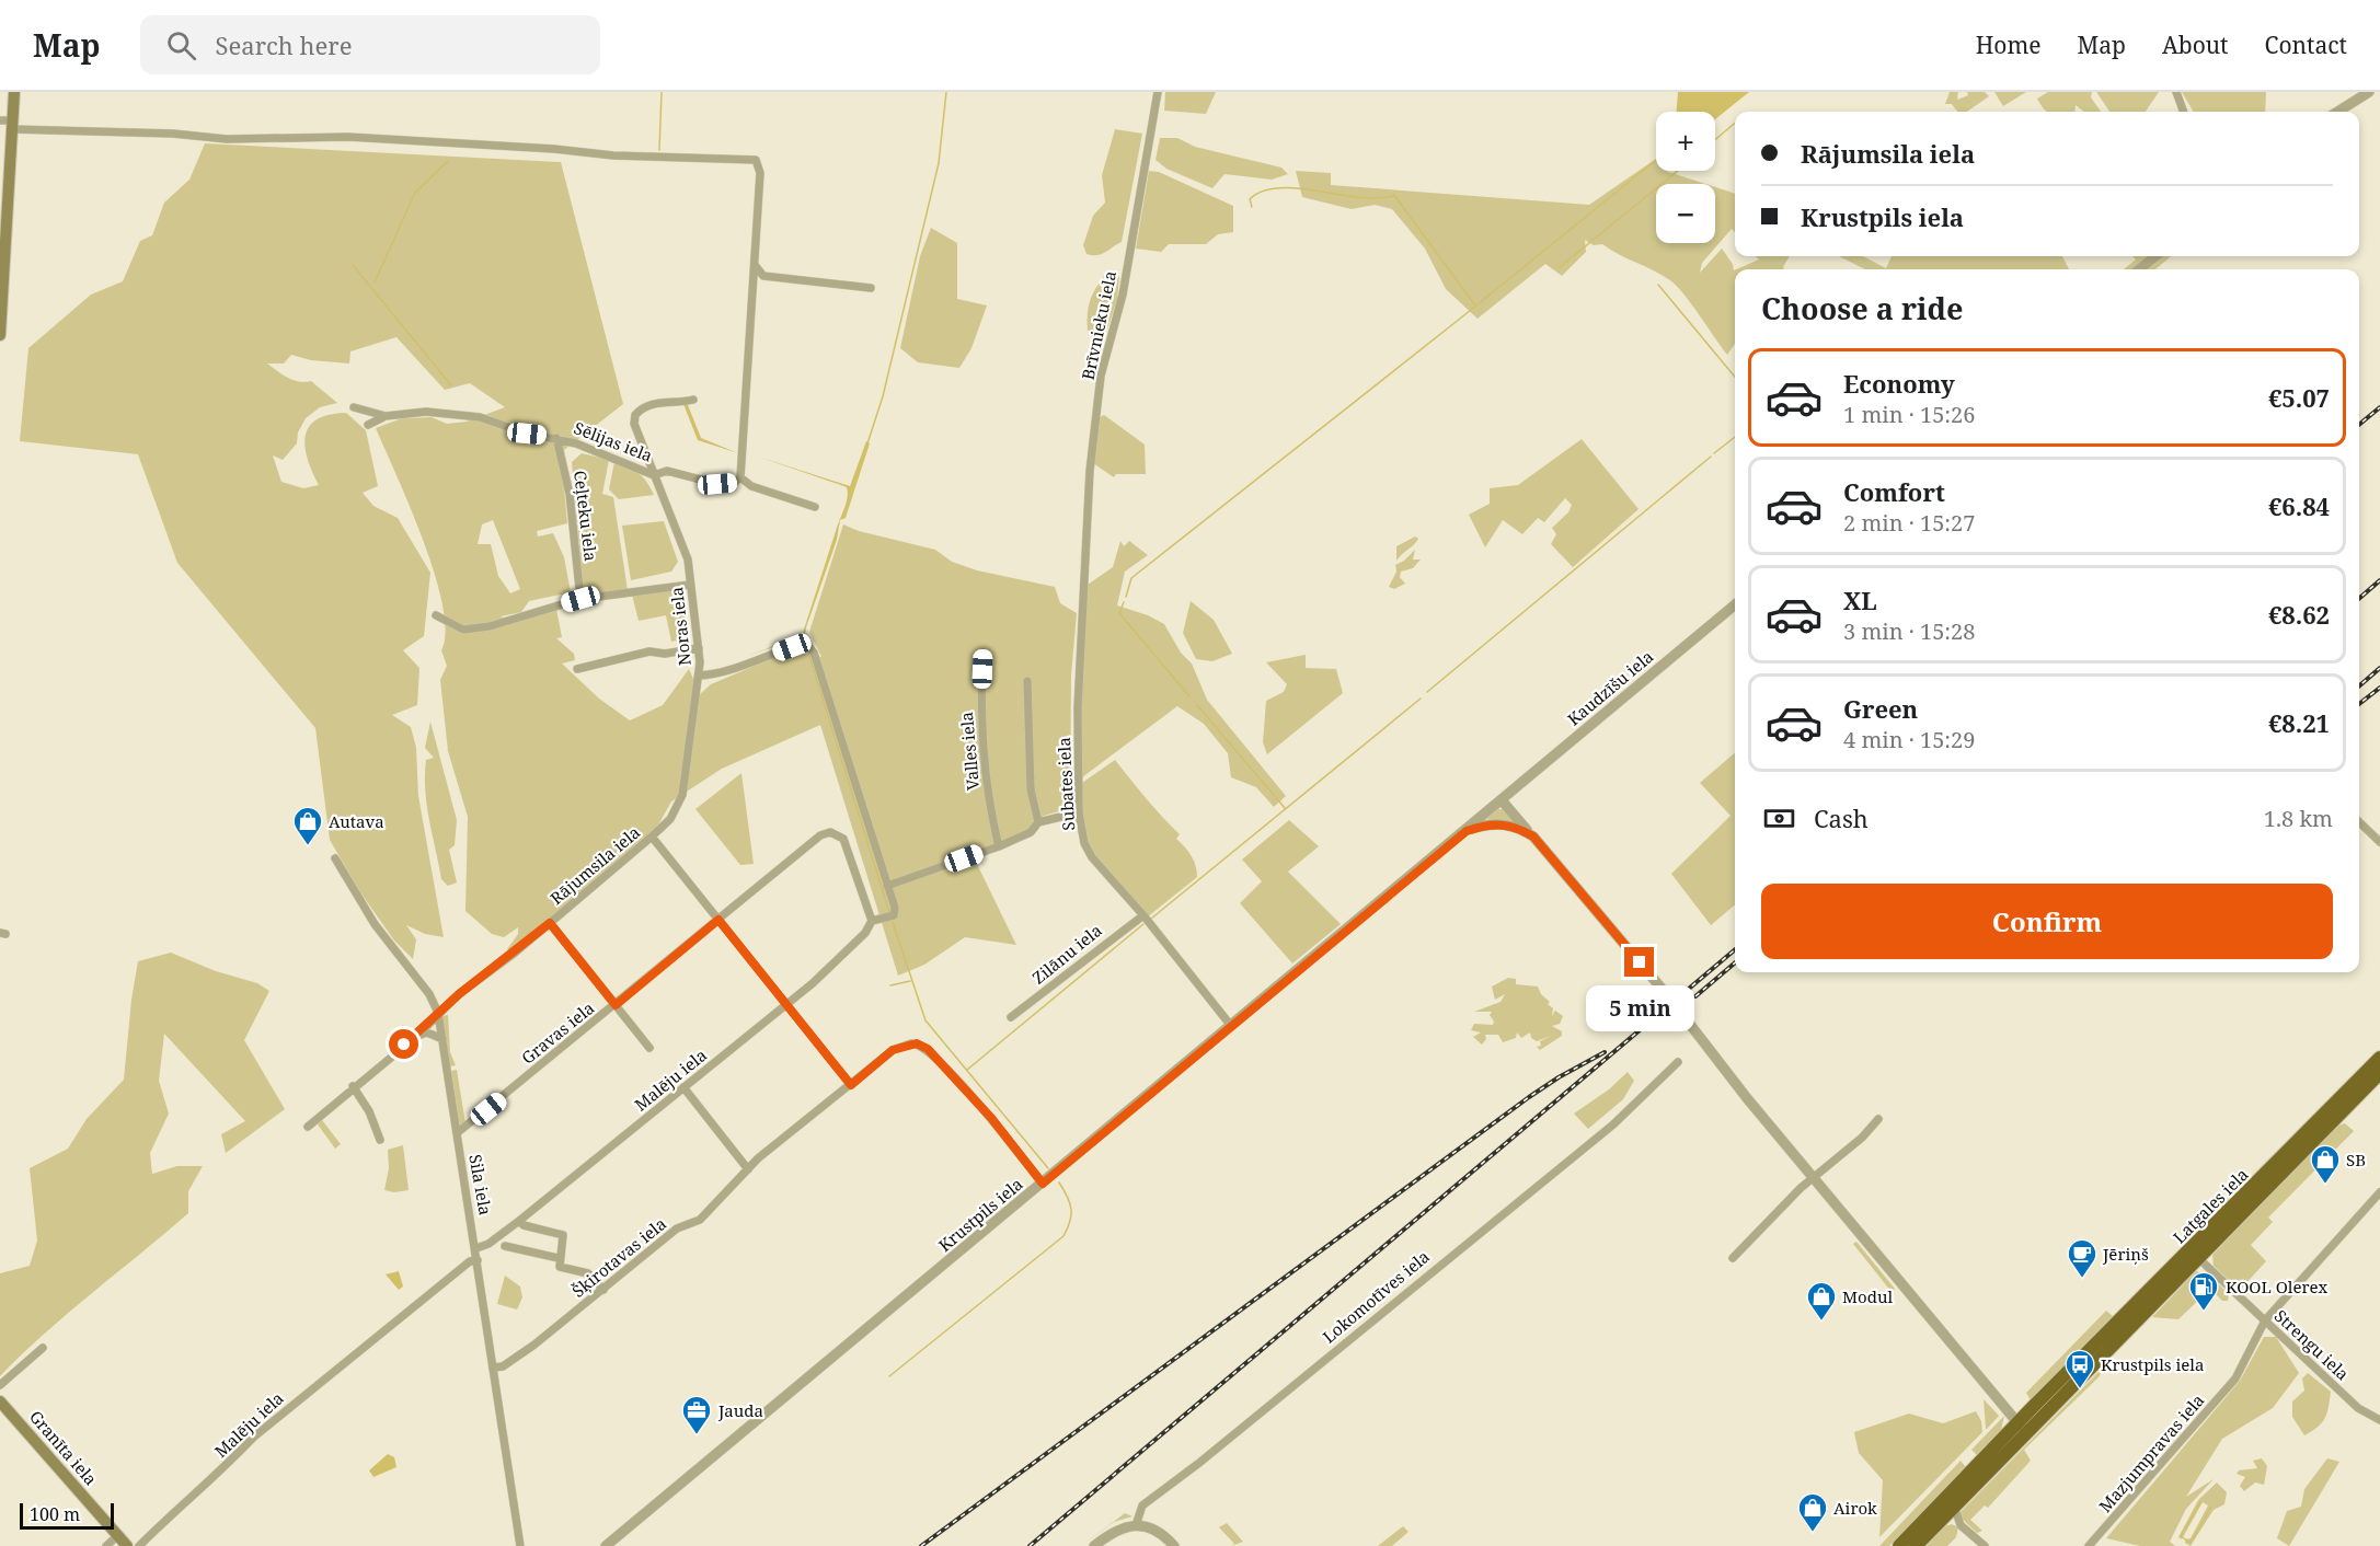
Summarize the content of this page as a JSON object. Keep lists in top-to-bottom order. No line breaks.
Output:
{"streets":{"highway":["Latgales iela"],"main road":["Granīta iela"],"street":["Brīvnieku iela","Sēlijas iela","Ceļteku iela","Noras iela","Kaudzīšu iela","Valles iela","Subates iela","Rājumsila iela","Zilānu iela","Gravas iela","Malēju iela","Sila iela","Krustpils iela","Šķirotavas iela","Lokomotīves iela","Strengu iela","Mazjumpravas iela"]},"crossings":[["Brīvnieku iela","Subates iela"],["Sēlijas iela","Ceļteku iela"],["Sēlijas iela","Noras iela"],["Noras iela","Rājumsila iela"],["Kaudzīšu iela","Krustpils iela"],["Subates iela","Zilānu iela"],["Subates iela","Krustpils iela"],["Rājumsila iela","Sila iela"],["Gravas iela","Malēju iela"],["Gravas iela","Sila iela"],["Malēju iela","Sila iela"],["Sila iela","Šķirotavas iela"],["Latgales iela","Krustpils iela"],["Latgales iela","Strengu iela"],["Krustpils iela","Šķirotavas iela"],["Strengu iela","Mazjumpravas iela"]],"places":{"shop":["Autava","SB","Modul","Airok"],"cafe":["Jēriņš"],"fuel station":["KOOL Olerex"],"bus stop":["Krustpils iela"],"office":["Jauda"]},"scale_bar":"100 m","page":{"header":"Map","search":"Search here","nav":["Home","Map","About","Contact"],"map_buttons":["+","−"],"banner":["Rājumsila iela","Krustpils iela"],"heading":"Choose a ride","list":[{"name":"Economy","note":"1 min · 15:26","value":"€5.07"},{"name":"Comfort","note":"2 min · 15:27","value":"€6.84"},{"name":"XL","note":"3 min · 15:28","value":"€8.62"},{"name":"Green","note":"4 min · 15:29","value":"€8.21"}],"pay":["Cash","1.8 km"],"buttons":"Confirm","bubble":"5 min","scale":"100 m"}}
